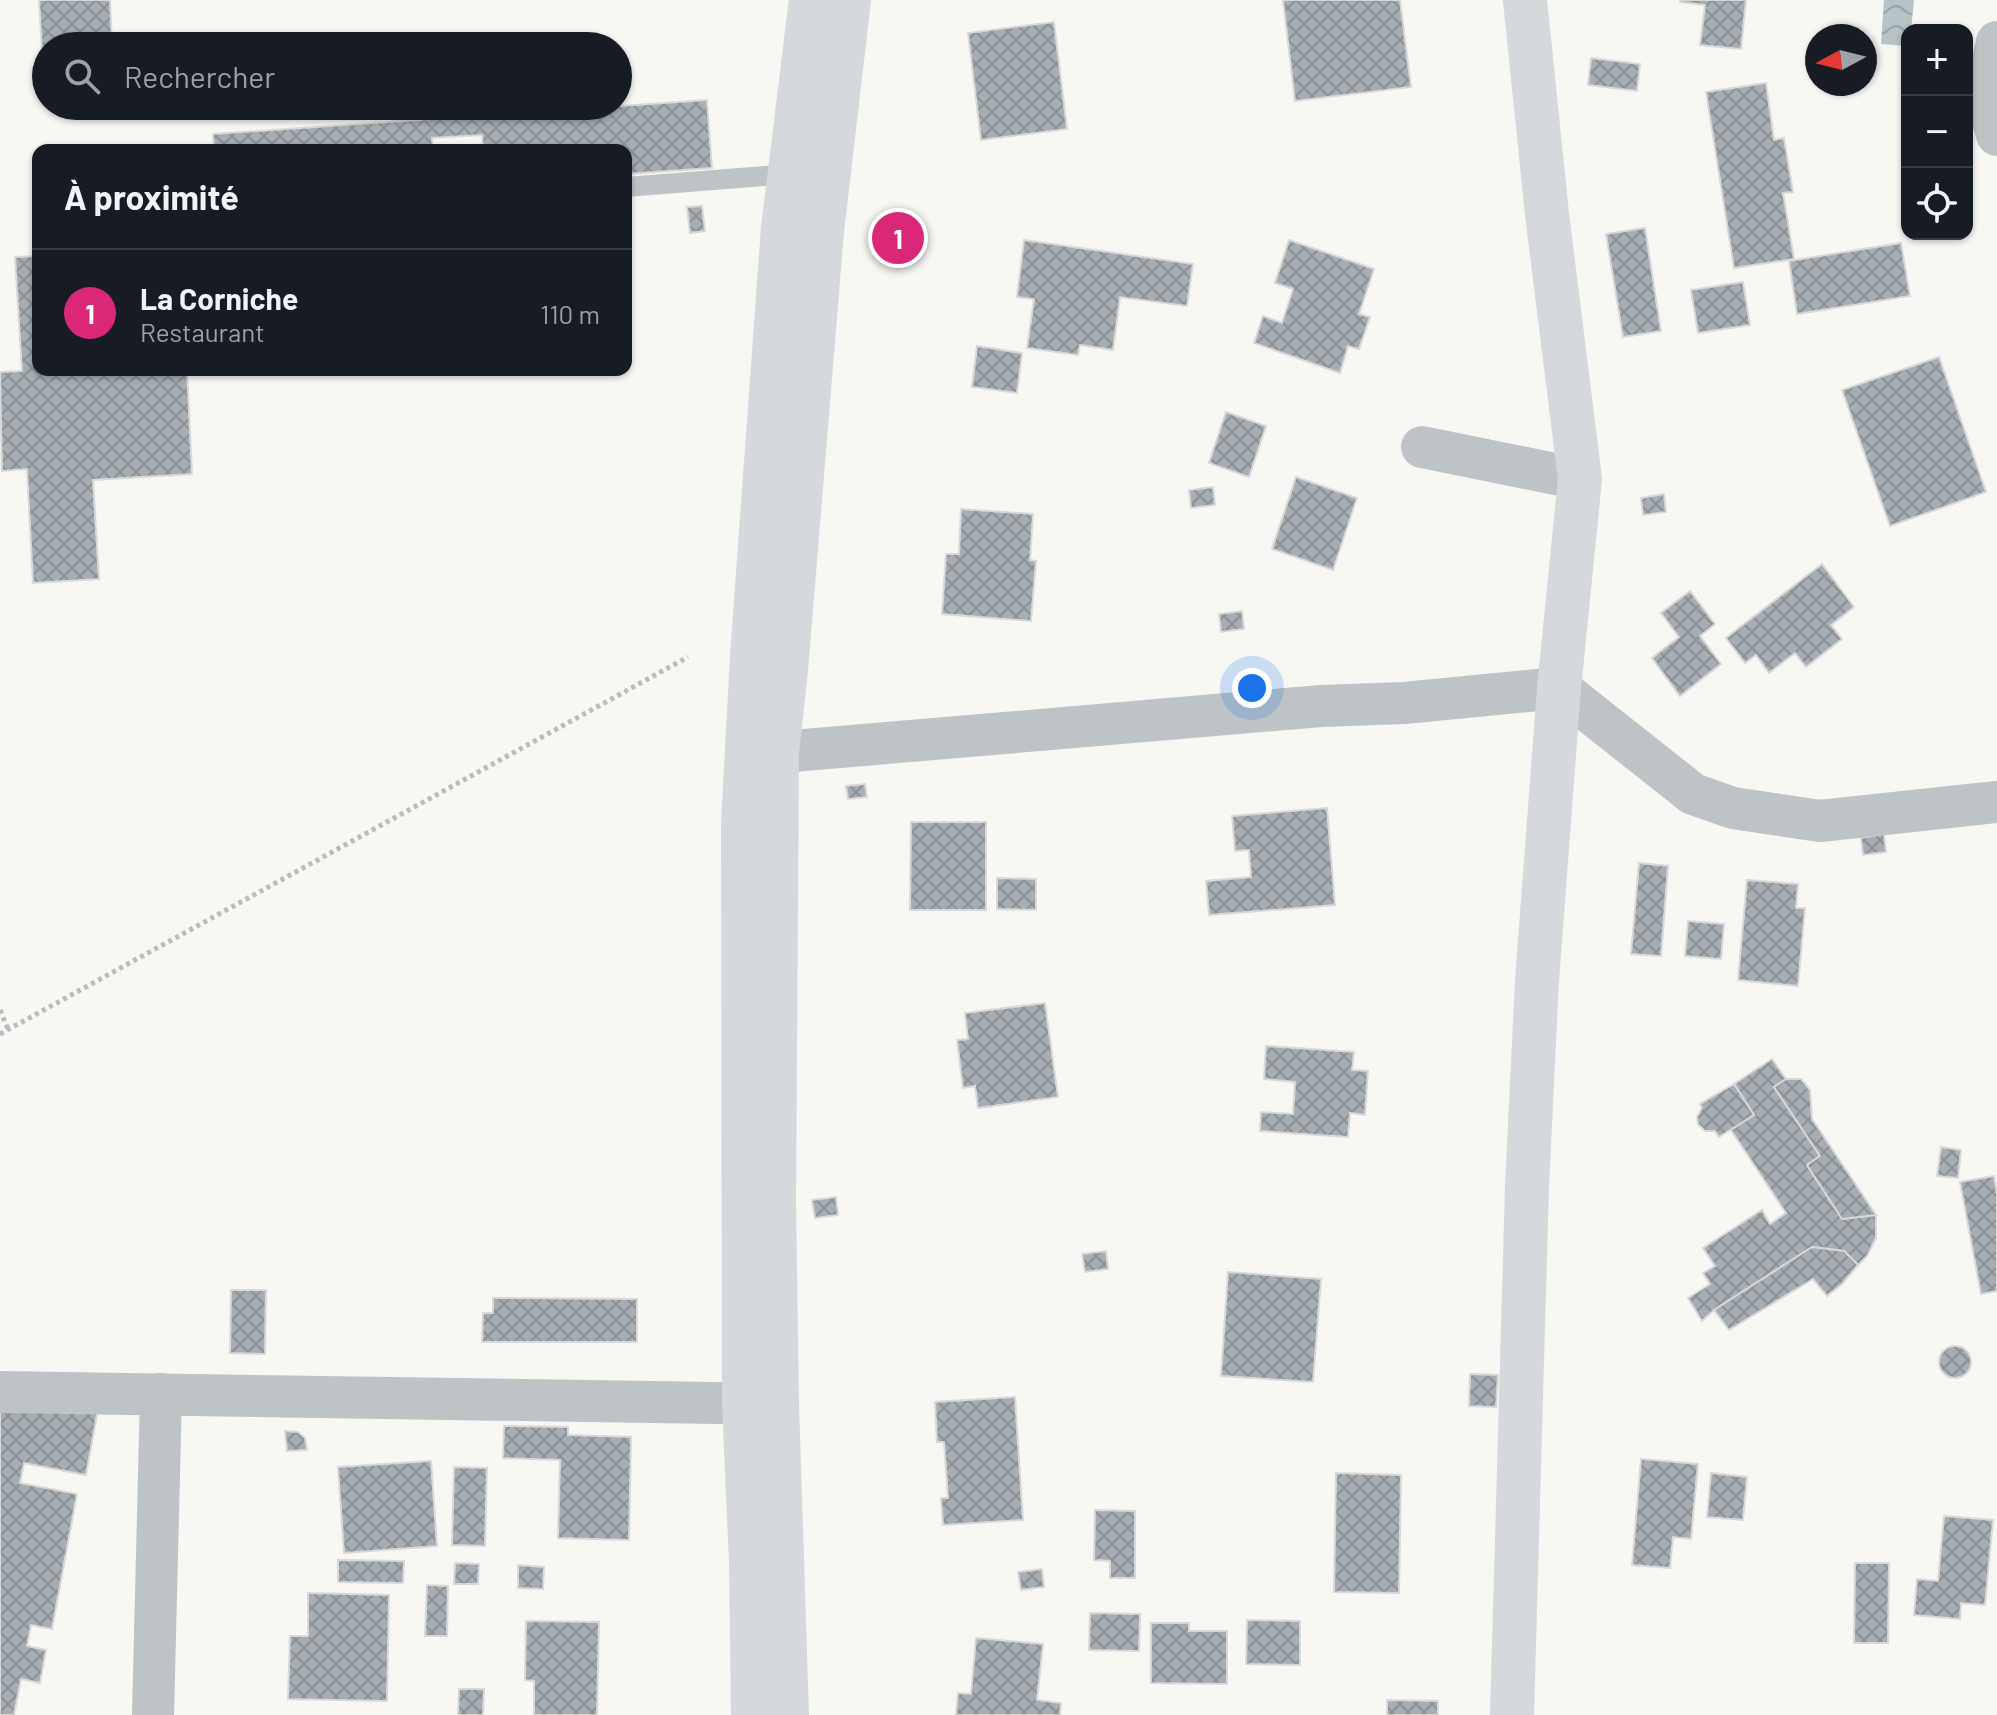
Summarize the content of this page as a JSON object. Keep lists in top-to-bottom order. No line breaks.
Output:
{"north":"left","page":{"map_buttons":["+","−"],"search":"Rechercher","heading":"À proximité","pins":"1","list":[{"mark":"1","name":"La Corniche","note":"Restaurant","value":"110 m"}]}}
